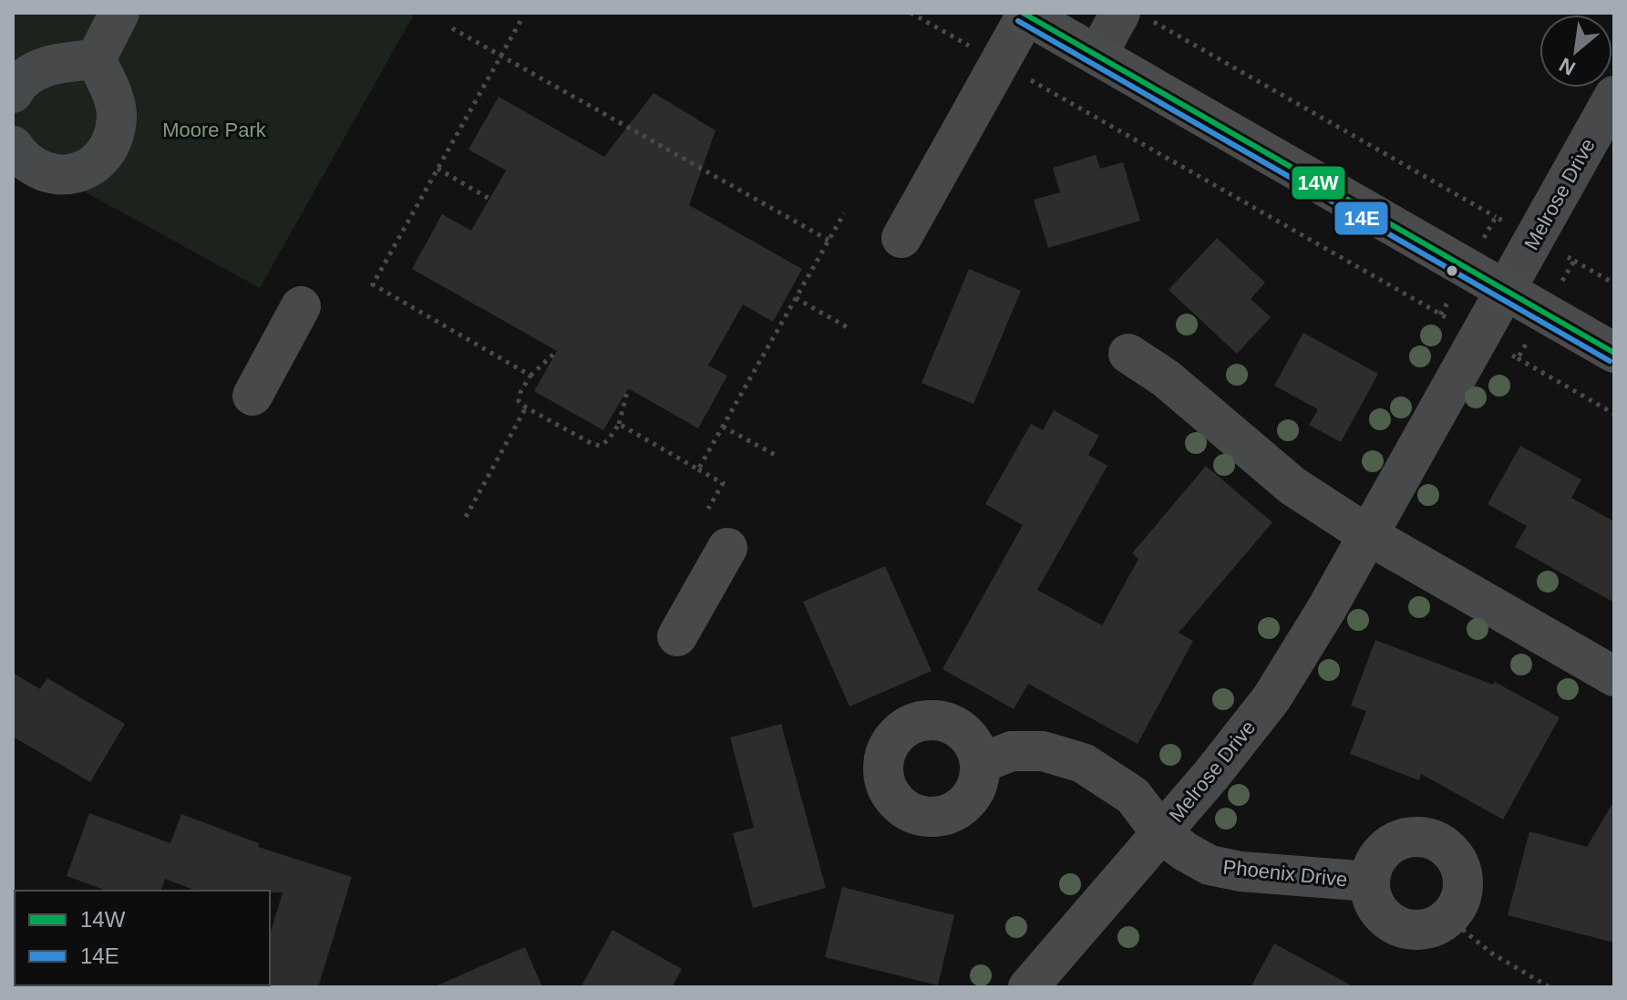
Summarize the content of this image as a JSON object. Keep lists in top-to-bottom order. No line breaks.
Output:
{"streets":{"street":["Melrose Drive","Phoenix Drive"]},"crossings":[["Melrose Drive","Phoenix Drive"]],"parks":["Moore Park"],"lines":["transit line 14W","transit line 14E"],"legend":["14W","14E"],"north":"bottom left"}
